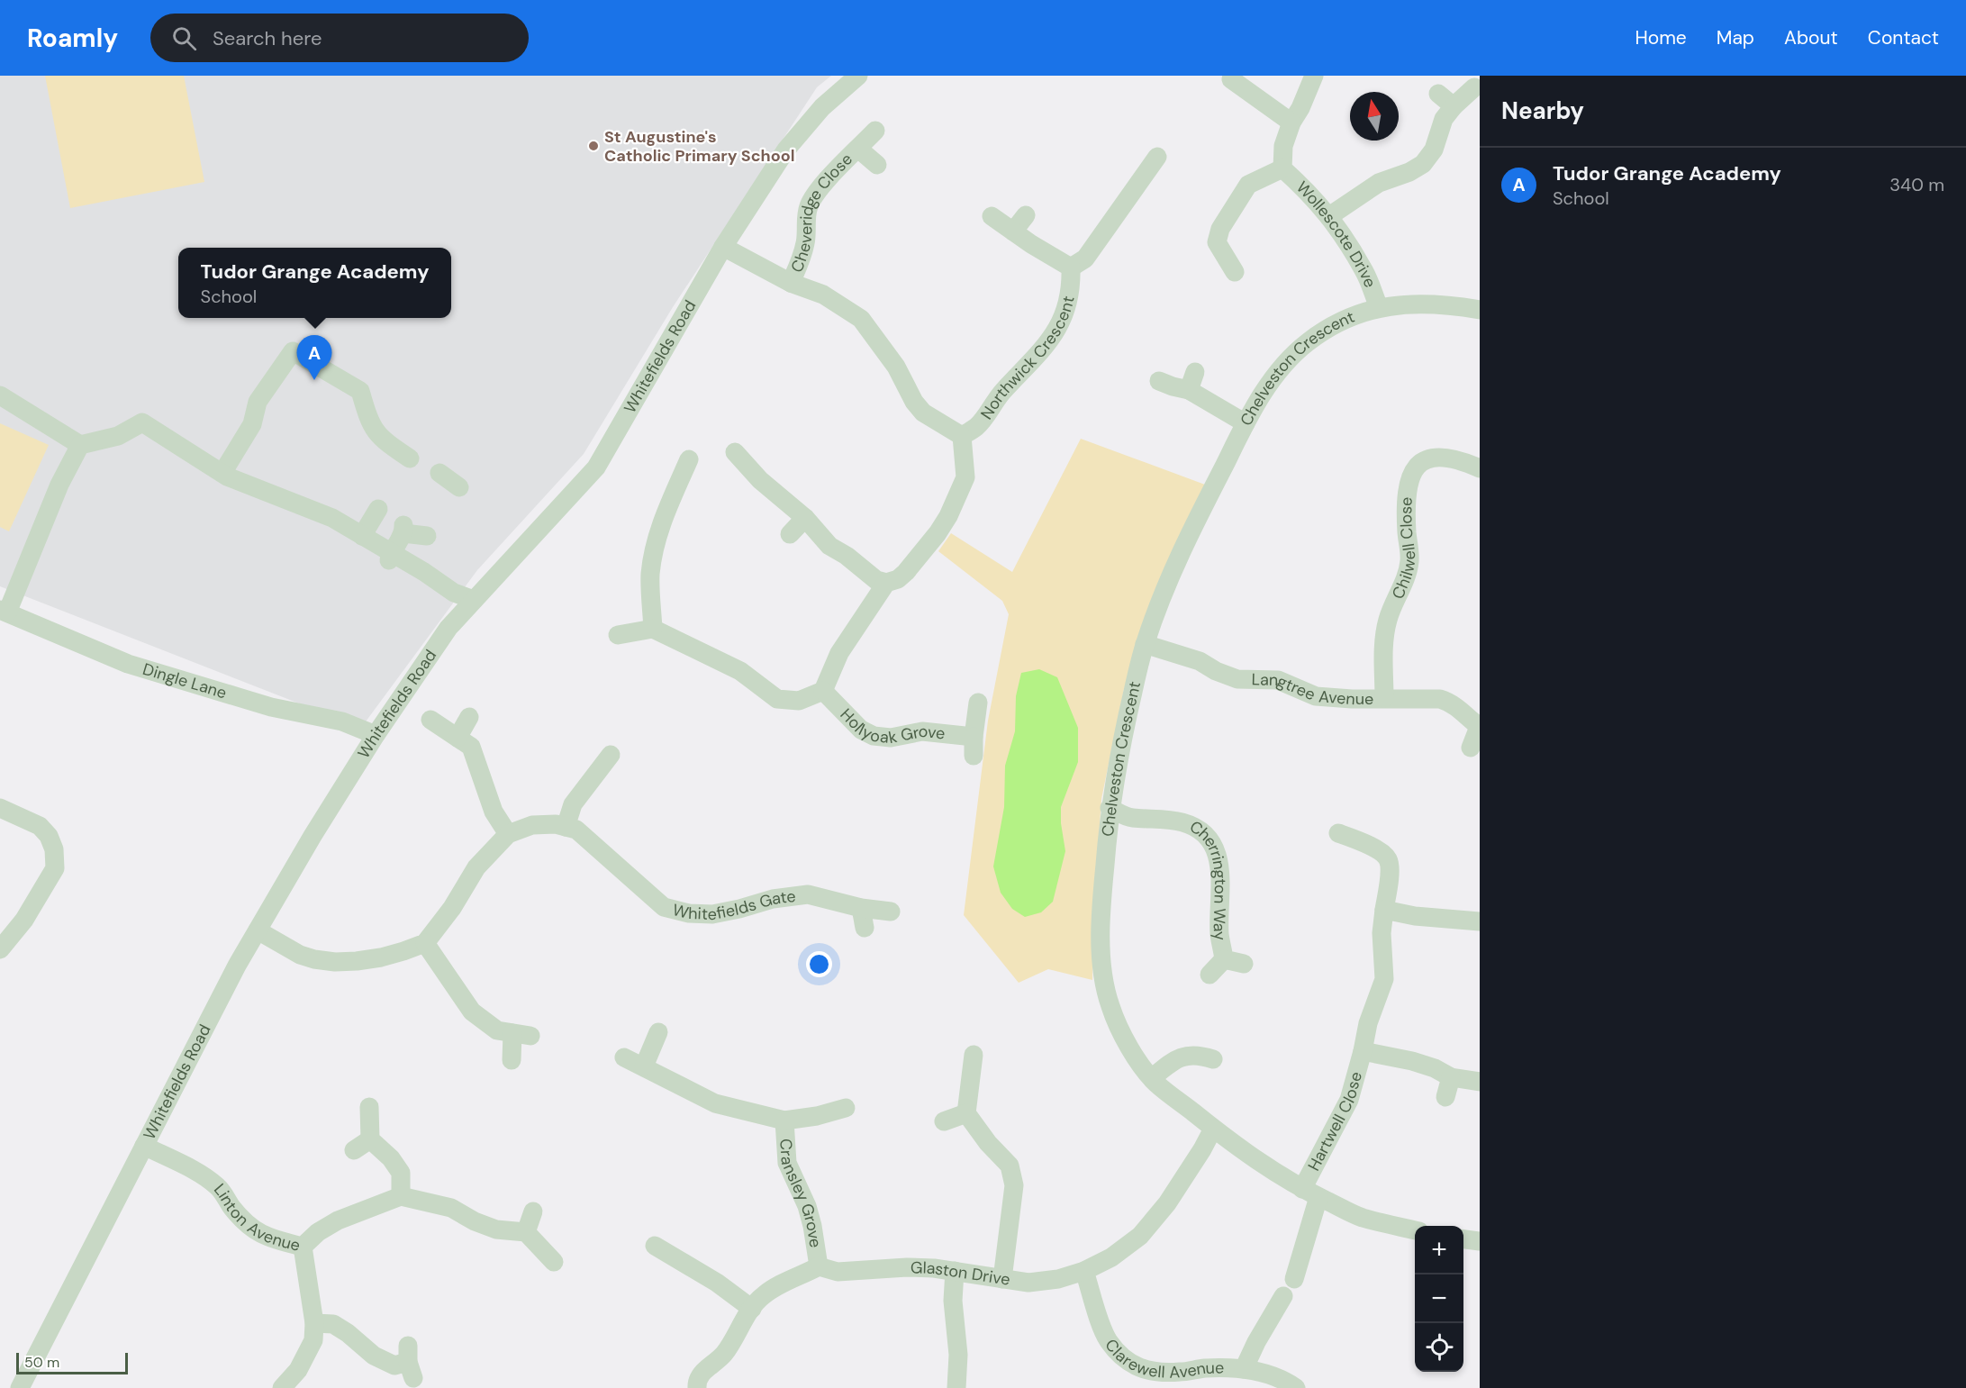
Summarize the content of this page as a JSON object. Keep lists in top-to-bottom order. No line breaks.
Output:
{"streets":{"street":["Cheveridge Close","Wollescote Drive","Whitefields Road","Northwick Crescent","Chelveston Crescent","Chilwell Close","Dingle Lane","Langtree Avenue","Hollyoak Grove","Cherrington Way","Whitefields Gate","Hartwell Close","Cransley Grove","Linton Avenue","Glaston Drive","Clarewell Avenue"]},"crossings":[["Wollescote Drive","Chelveston Crescent"],["Whitefields Road","Dingle Lane"],["Whitefields Road","Linton Avenue"],["Chelveston Crescent","Langtree Avenue"],["Chelveston Crescent","Cherrington Way"],["Chelveston Crescent","Hartwell Close"],["Chelveston Crescent","Glaston Drive"],["Chilwell Close","Langtree Avenue"],["Cransley Grove","Glaston Drive"],["Glaston Drive","Clarewell Avenue"]],"places":["St Augustine's Catholic Primary School"],"scale_bar":"50 m","north":"top","page":{"header":"Roamly","search":"Search here","nav":["Home","Map","About","Contact"],"heading":"Nearby","list":[{"mark":"A","name":"Tudor Grange Academy","note":"School","value":"340 m"}],"popup":["Tudor Grange Academy","School"],"pins":"A","map_buttons":["+","−"],"scale":"50 m"}}
